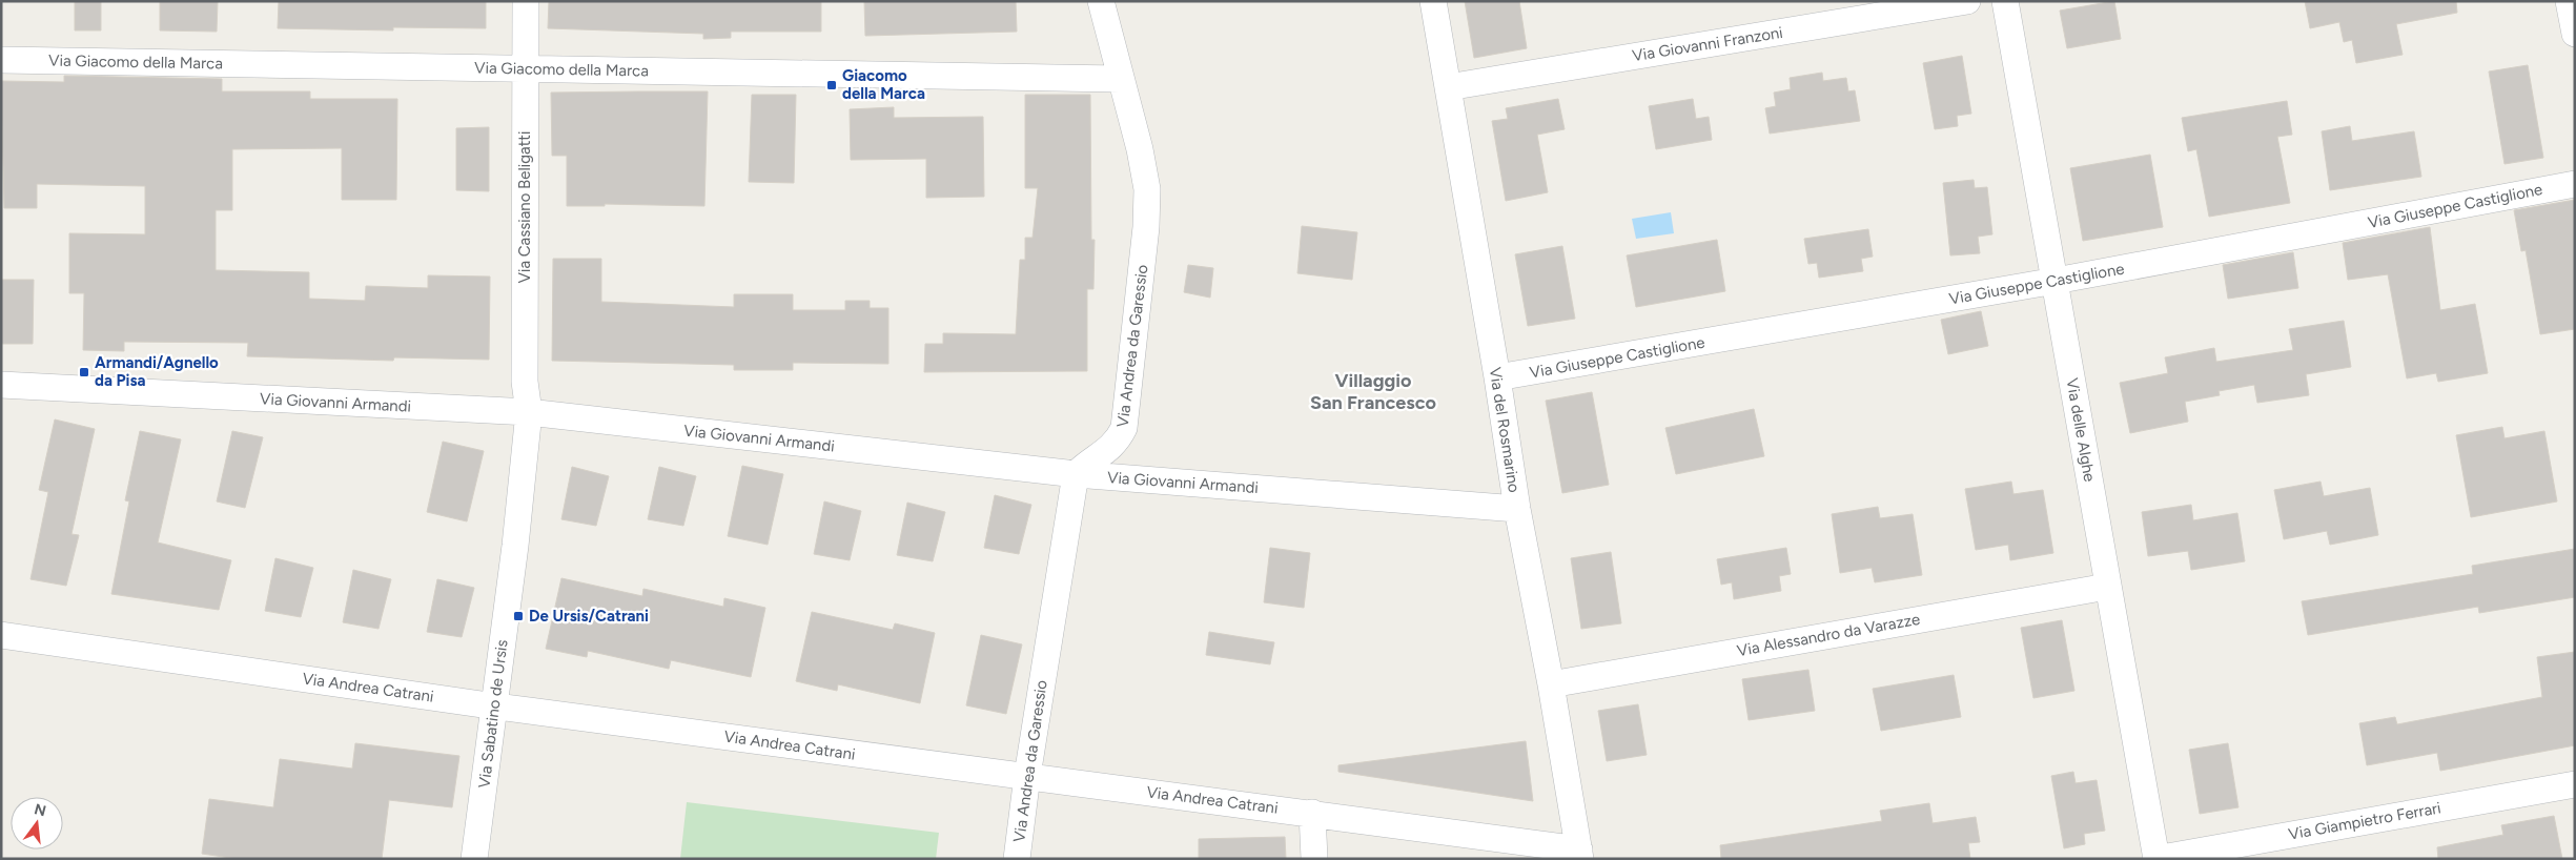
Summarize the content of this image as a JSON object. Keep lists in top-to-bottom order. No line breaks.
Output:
{"streets":{"street":["Via Giovanni Franzoni","Via Giacomo della Marca","Via Giuseppe Castiglione","Via Cassiano Beligatti","Via Andrea da Garessio","Via Giovanni Armandi","Via del Rosmarino","Via delle Alghe","Via Alessandro da Varazze","Via Andrea Catrani","Via Sabatino de Ursis","Via Giampietro Ferrari"]},"crossings":[["Via Giovanni Franzoni","Via del Rosmarino"],["Via Giacomo della Marca","Via Cassiano Beligatti"],["Via Giacomo della Marca","Via Andrea da Garessio"],["Via Giuseppe Castiglione","Via del Rosmarino"],["Via Giuseppe Castiglione","Via delle Alghe"],["Via Cassiano Beligatti","Via Giovanni Armandi"],["Via Cassiano Beligatti","Via Sabatino de Ursis"],["Via Andrea da Garessio","Via Giovanni Armandi"],["Via Andrea da Garessio","Via Andrea Catrani"],["Via Giovanni Armandi","Via del Rosmarino"],["Via Giovanni Armandi","Via Sabatino de Ursis"],["Via del Rosmarino","Via Alessandro da Varazze"],["Via del Rosmarino","Via Andrea Catrani"],["Via delle Alghe","Via Alessandro da Varazze"],["Via delle Alghe","Via Giampietro Ferrari"],["Via Andrea Catrani","Via Sabatino de Ursis"]],"districts":["Villaggio San Francesco"],"places":{"transit":["Giacomo della Marca","Armandi/Agnello da Pisa","De Ursis/Catrani"]},"north":"top"}
